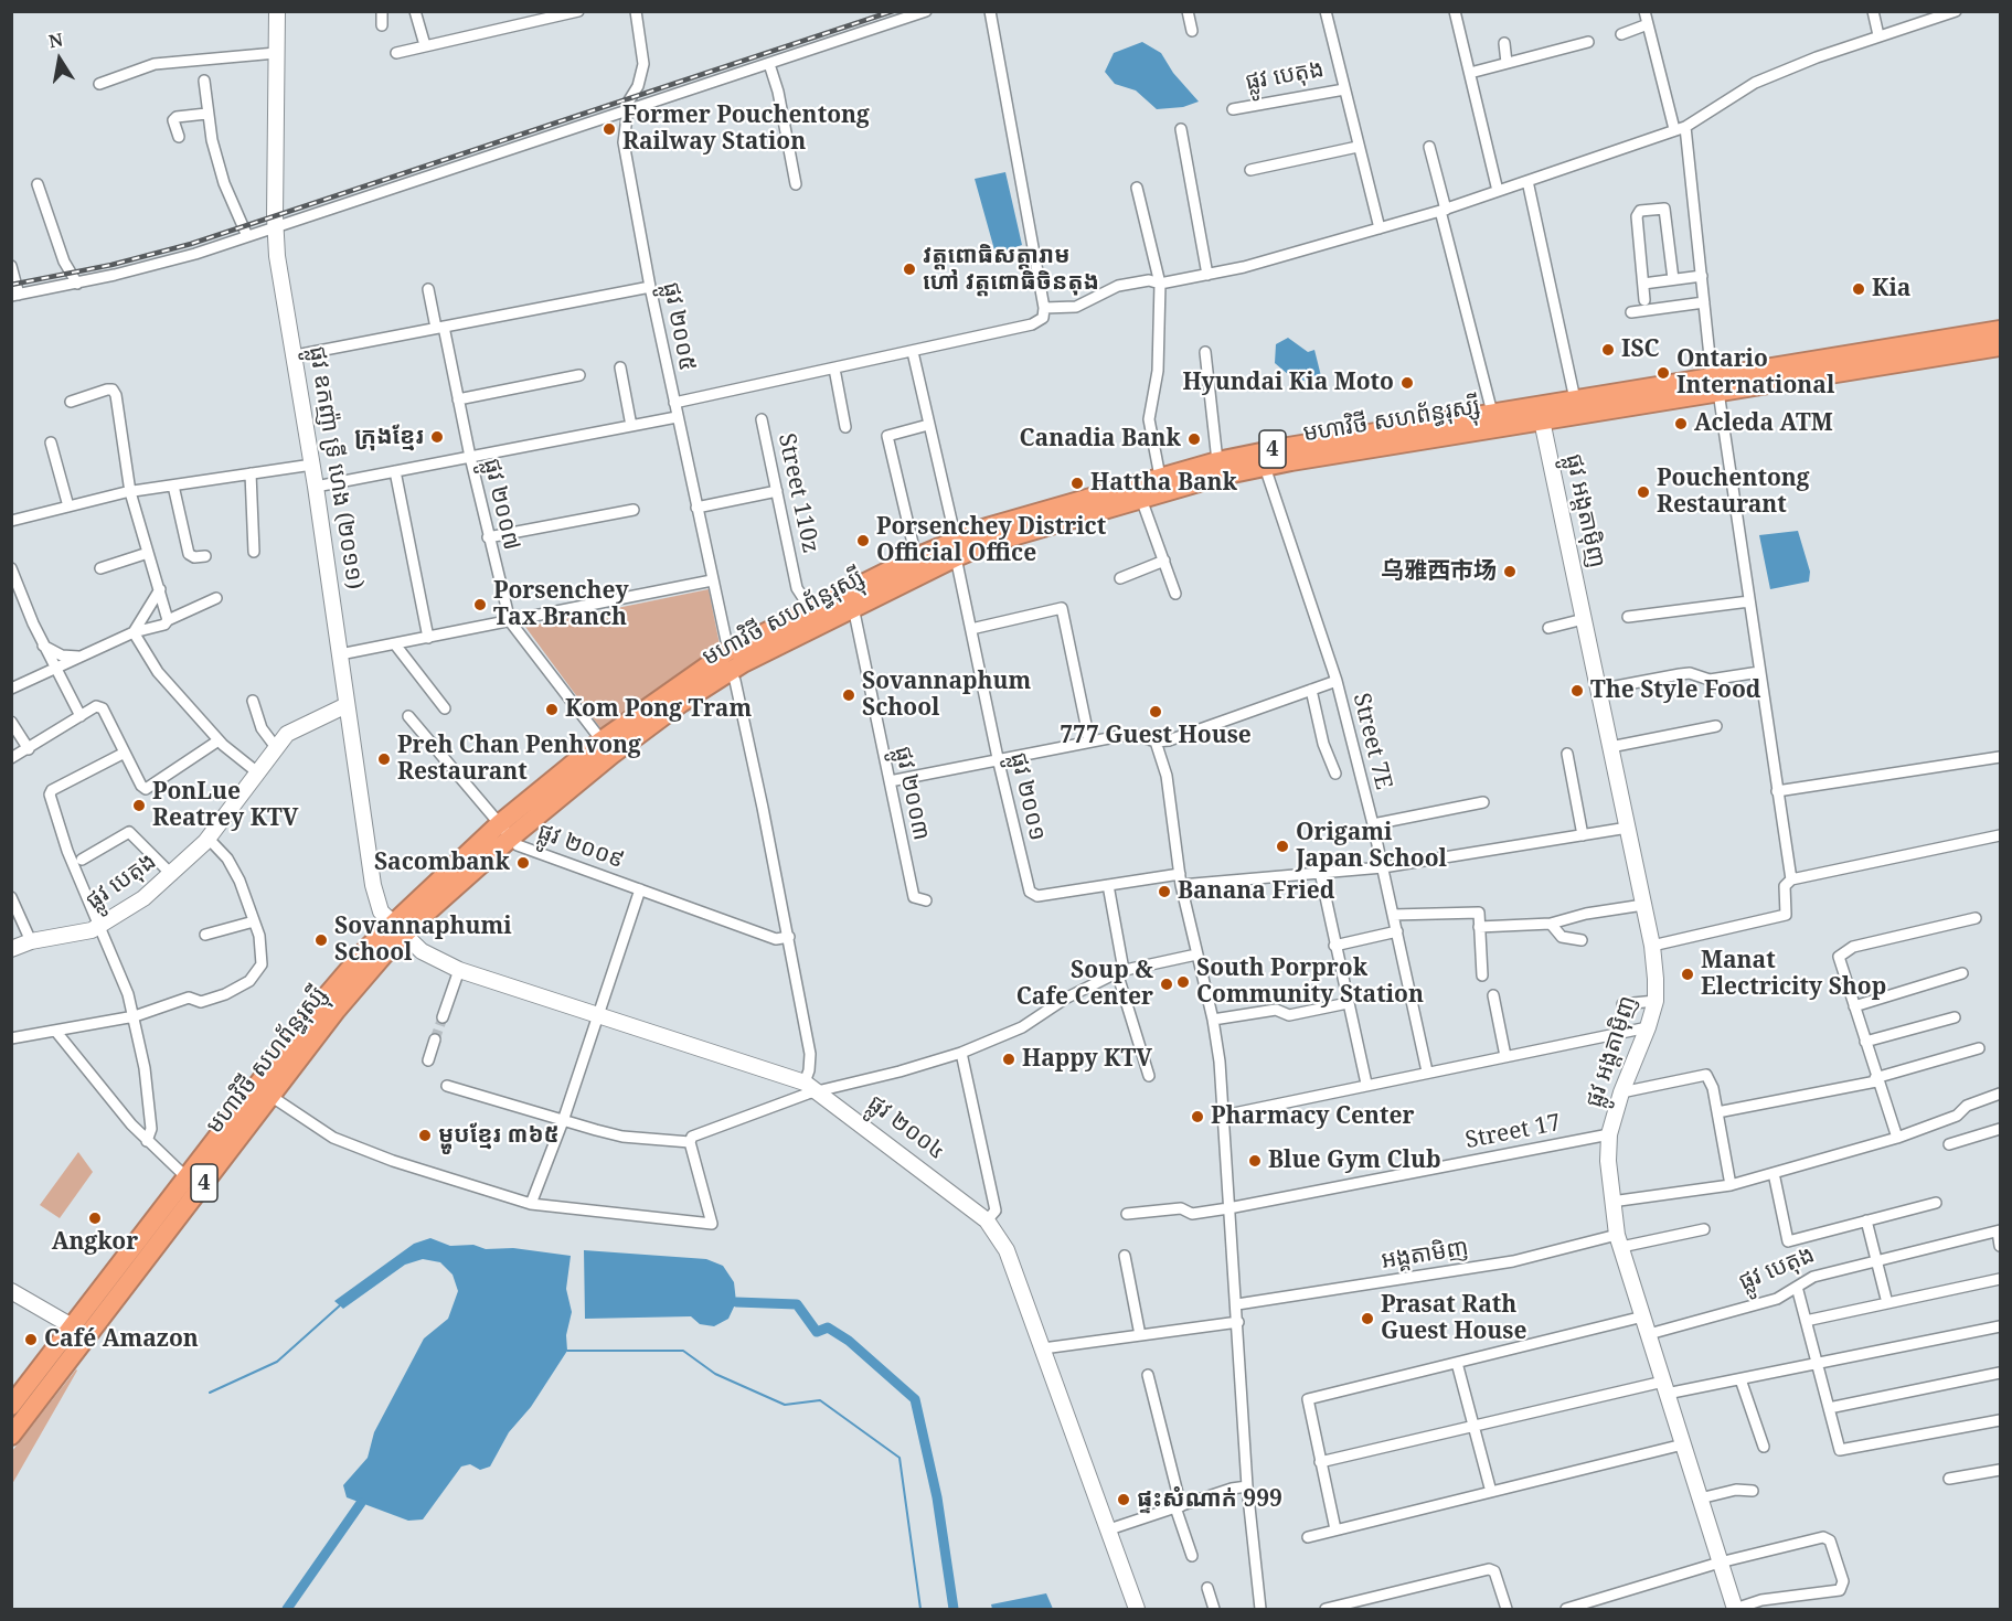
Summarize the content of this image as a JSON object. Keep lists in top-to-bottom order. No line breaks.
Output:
{"streets":{"highway":["មហាវិថី សហព័ន្ធរុស្ស៊ី","4"],"main road":["ផ្លូវ បេតុង","ផ្លូវ ឧកញ៉ា ទ្រី ហេង (២០១១)","ផ្លូវ អង្តតាម៉ិញ","ផ្លូវ ២០០៤"],"street":["ផ្លូវ ២០០៥","Street 110z","ផ្លូវ ២០០៧","Street 7E","ផ្លូវ ២០០៣","ផ្លូវ ២០០១","ផ្លូវ ២០០៩","Street 17","អង្គតាមិញ"]},"crossings":[["ផ្លូវ បេតុង","ផ្លូវ ឧកញ៉ា ទ្រី ហេង (២០១១)"],["ផ្លូវ បេតុង","ផ្លូវ អង្តតាម៉ិញ"],["ផ្លូវ ២០០៥","មហាវិថី សហព័ន្ធរុស្ស៊ី"],["មហាវិថី សហព័ន្ធរុស្ស៊ី","ផ្លូវ ឧកញ៉ា ទ្រី ហេង (២០១១)"],["មហាវិថី សហព័ន្ធរុស្ស៊ី","Street 110z"],["មហាវិថី សហព័ន្ធរុស្ស៊ី","ផ្លូវ ២០០៧"],["មហាវិថី សហព័ន្ធរុស្ស៊ី","ផ្លូវ អង្តតាម៉ិញ"],["មហាវិថី សហព័ន្ធរុស្ស៊ី","Street 7E"],["មហាវិថី សហព័ន្ធរុស្ស៊ី","ផ្លូវ ២០០៣"],["មហាវិថី សហព័ន្ធរុស្ស៊ី","ផ្លូវ ២០០១"],["មហាវិថី សហព័ន្ធរុស្ស៊ី","ផ្លូវ ២០០៩"],["មហាវិថី សហព័ន្ធរុស្ស៊ី","ផ្លូវ ២០០៤"],["ផ្លូវ ឧកញ៉ា ទ្រី ហេង (២០១១)","ផ្លូវ ២០០៤"],["ផ្លូវ អង្តតាម៉ិញ","Street 17"],["ផ្លូវ អង្តតាម៉ិញ","អង្គតាមិញ"]],"places":["Former Pouchentong Railway Station","វត្តពោធិសត្តារាម ហៅ វត្តពោធិចិនតុង","Kia","ISC","Ontario International","Hyundai Kia Moto","Acleda ATM","ក្រុងខ្មែរ","Canadia Bank","Hattha Bank","Pouchentong Restaurant","Porsenchey District Official Office","乌雅西市场","Porsenchey Tax Branch","The Style Food","Sovannaphum School","Kom Pong Tram","777 Guest House","Preh Chan Penhvong Restaurant","PonLue Reatrey KTV","Origami Japan School","Sacombank","Banana Fried","Sovannaphumi School","Manat Electricity Shop","South Porprok Community Station","Soup & Cafe Center","Happy KTV","Pharmacy Center","ម្ហូបខ្មែរ ៣៦៥","Blue Gym Club","Angkor","Prasat Rath Guest House","Café Amazon","ផ្ទះសំណាក់ 999"],"north":"top"}
